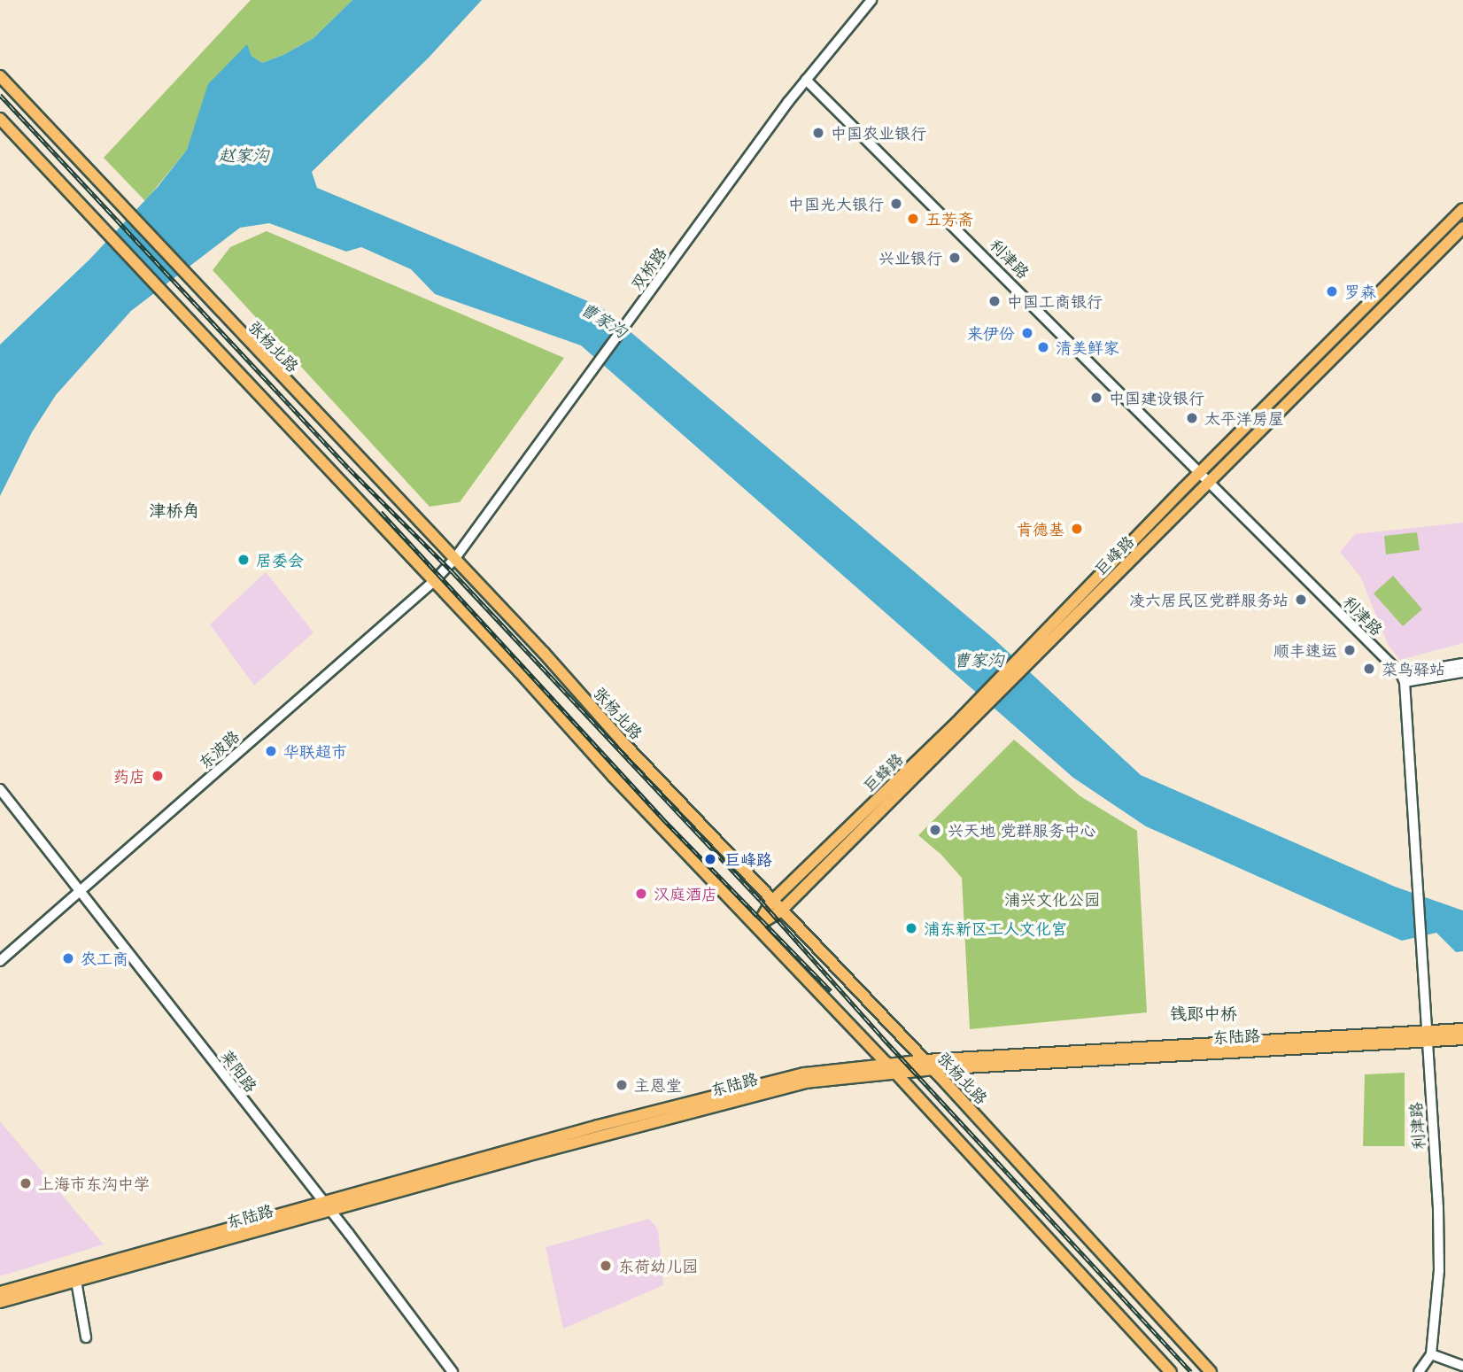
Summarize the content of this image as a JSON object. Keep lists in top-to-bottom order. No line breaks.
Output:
{"streets":{"main road":["张杨北路","巨峰路","巨蜂路","东陆路"],"street":["利津路","双桥路","东波路","莱阳路"]},"crossings":[["利津路","双桥路"],["利津路","巨峰路"],["利津路","东陆路"],["双桥路","张杨北路"],["双桥路","东波路"],["张杨北路","巨峰路"],["张杨北路","东波路"],["张杨北路","巨蜂路"],["张杨北路","东陆路"],["巨峰路","巨蜂路"],["东波路","莱阳路"],["东陆路","莱阳路"]],"districts":["津桥角","钱郎中桥"],"water":["赵家沟","曹家沟"],"parks":["浦兴文化公园"],"places":["中国农业银行","中国光大银行","五芳斋","兴业银行","罗森","中国工商银行","来伊份","清美鲜家","中国建设银行","太平洋房屋","肯德基","居委会","凌六居民区党群服务站","顺丰速运","菜鸟驿站","华联超市","药店","兴天地 党群服务中心","巨峰路","汉庭酒店","浦东新区工人文化宫","农工商","主恩堂","上海市东沟中学","东荷幼儿园"]}
